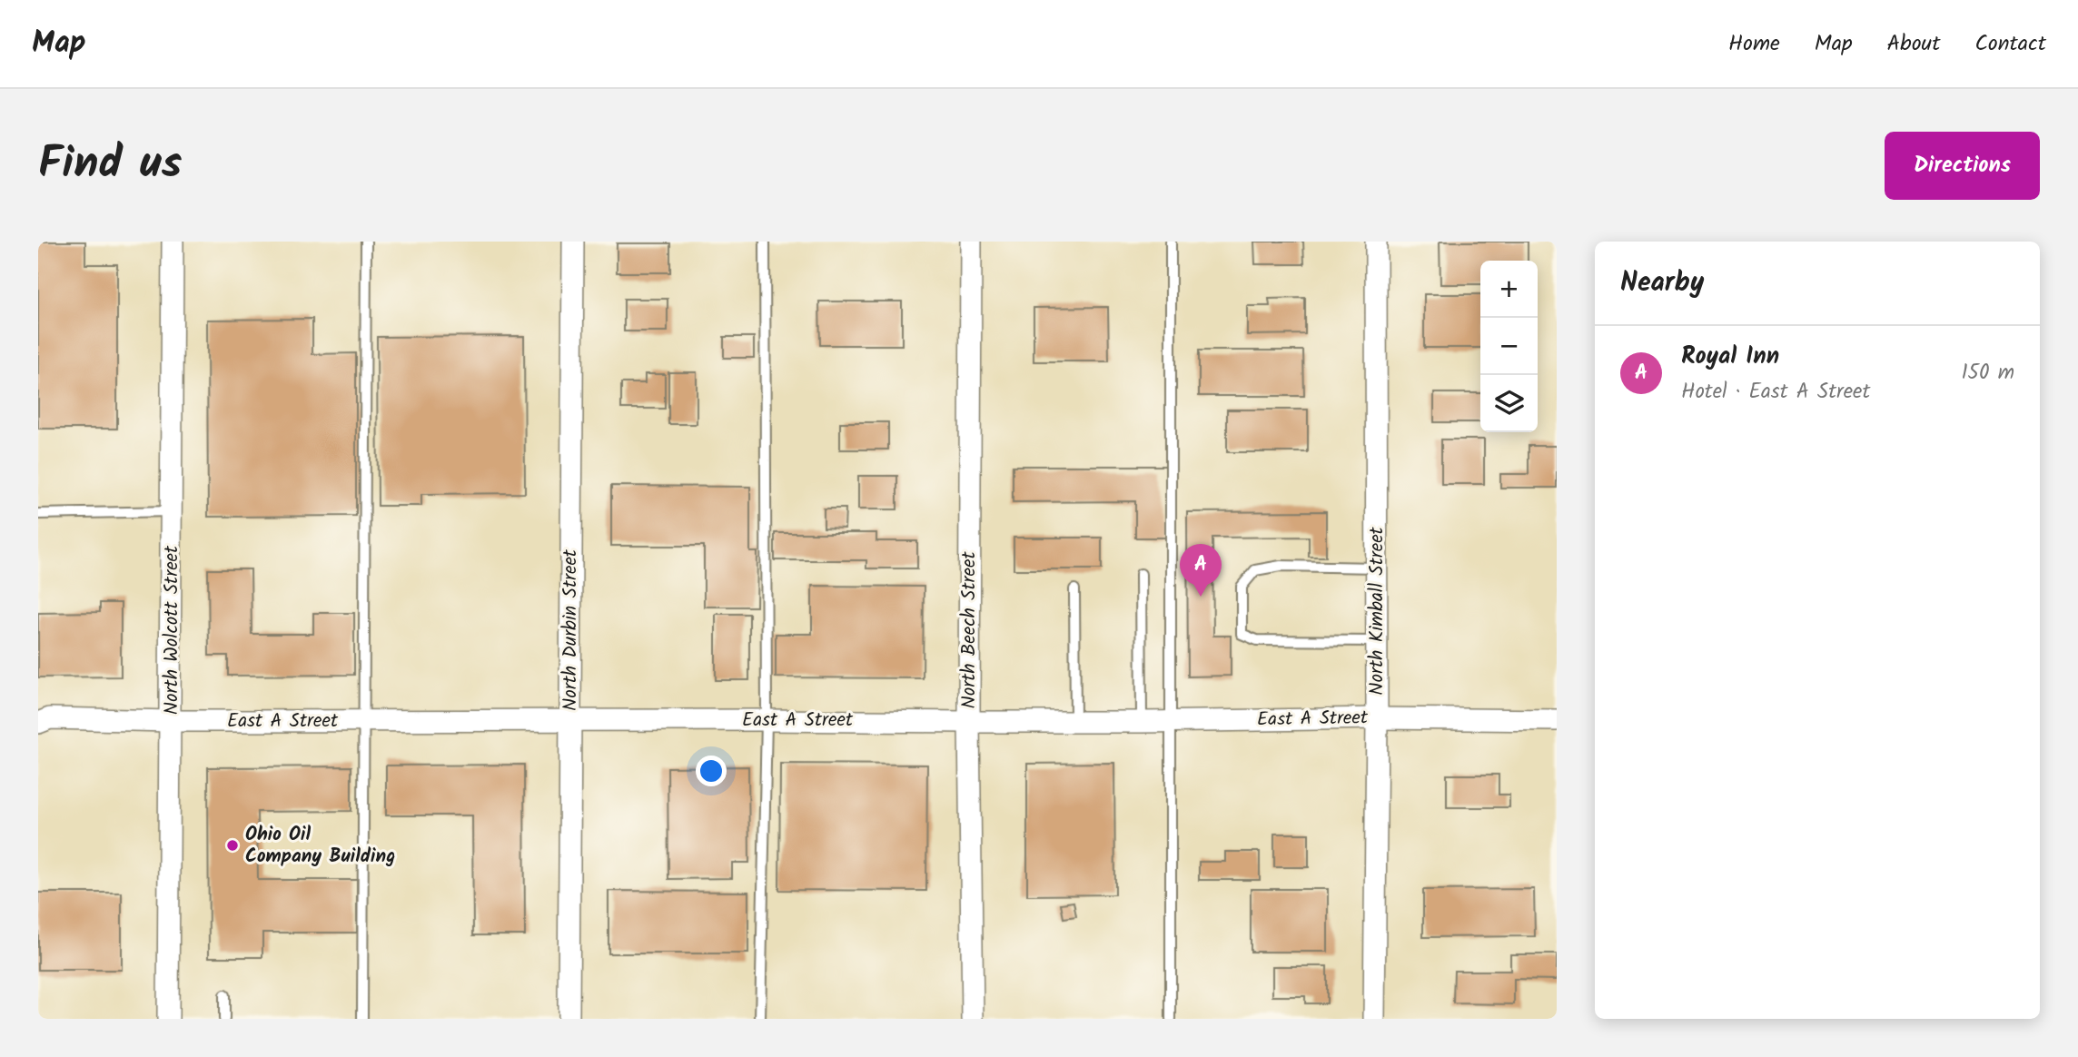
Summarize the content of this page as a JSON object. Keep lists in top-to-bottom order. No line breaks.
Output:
{"streets":{"street":["North Kimball Street","North Wolcott Street","North Durbin Street","North Beech Street","East A Street"]},"crossings":[["North Kimball Street","East A Street"],["North Wolcott Street","East A Street"],["North Durbin Street","East A Street"],["North Beech Street","East A Street"]],"places":["Ohio Oil Company Building"],"page":{"header":"Map","nav":["Home","Map","About","Contact"],"title":"Find us","buttons":"Directions","heading":"Nearby","map_buttons":["+","−"],"list":[{"mark":"A","name":"Royal Inn","note":"Hotel · East A Street","value":"150 m"}],"pins":"A"}}
